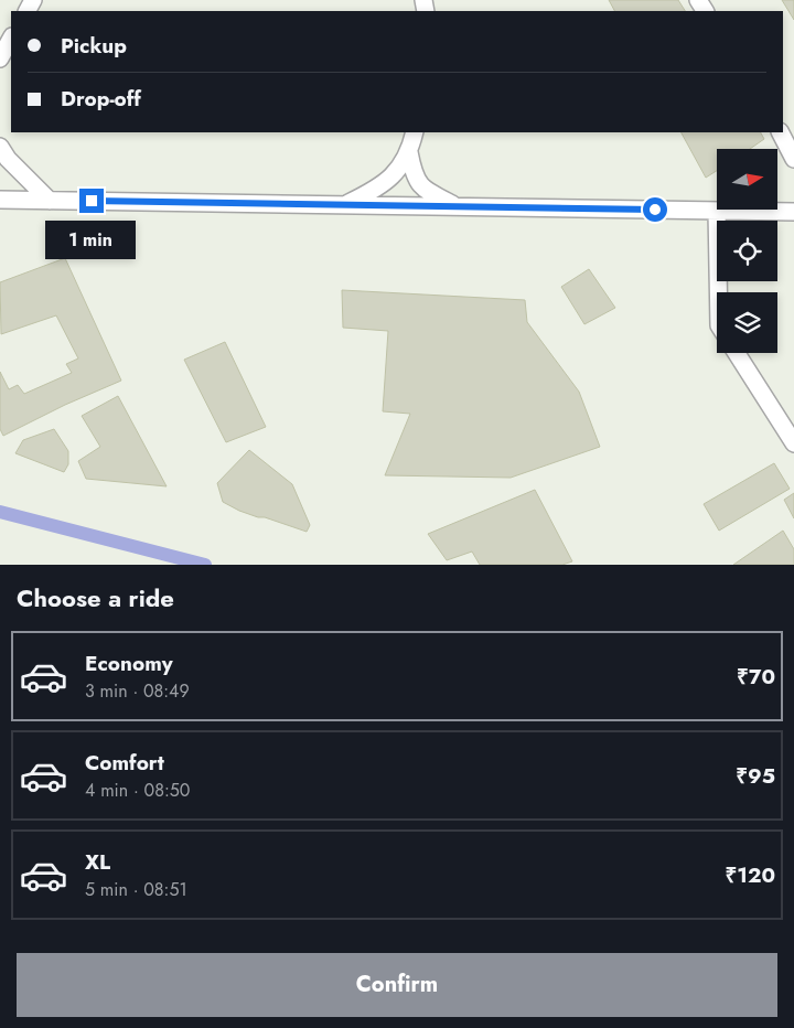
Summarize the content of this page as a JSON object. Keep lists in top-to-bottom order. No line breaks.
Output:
{"north":"right","page":{"banner":["Pickup","Drop-off"],"bubble":"1 min","heading":"Choose a ride","list":[{"name":"Economy","note":"3 min · 08:49","value":"₹70"},{"name":"Comfort","note":"4 min · 08:50","value":"₹95"},{"name":"XL","note":"5 min · 08:51","value":"₹120"}],"buttons":"Confirm"}}
